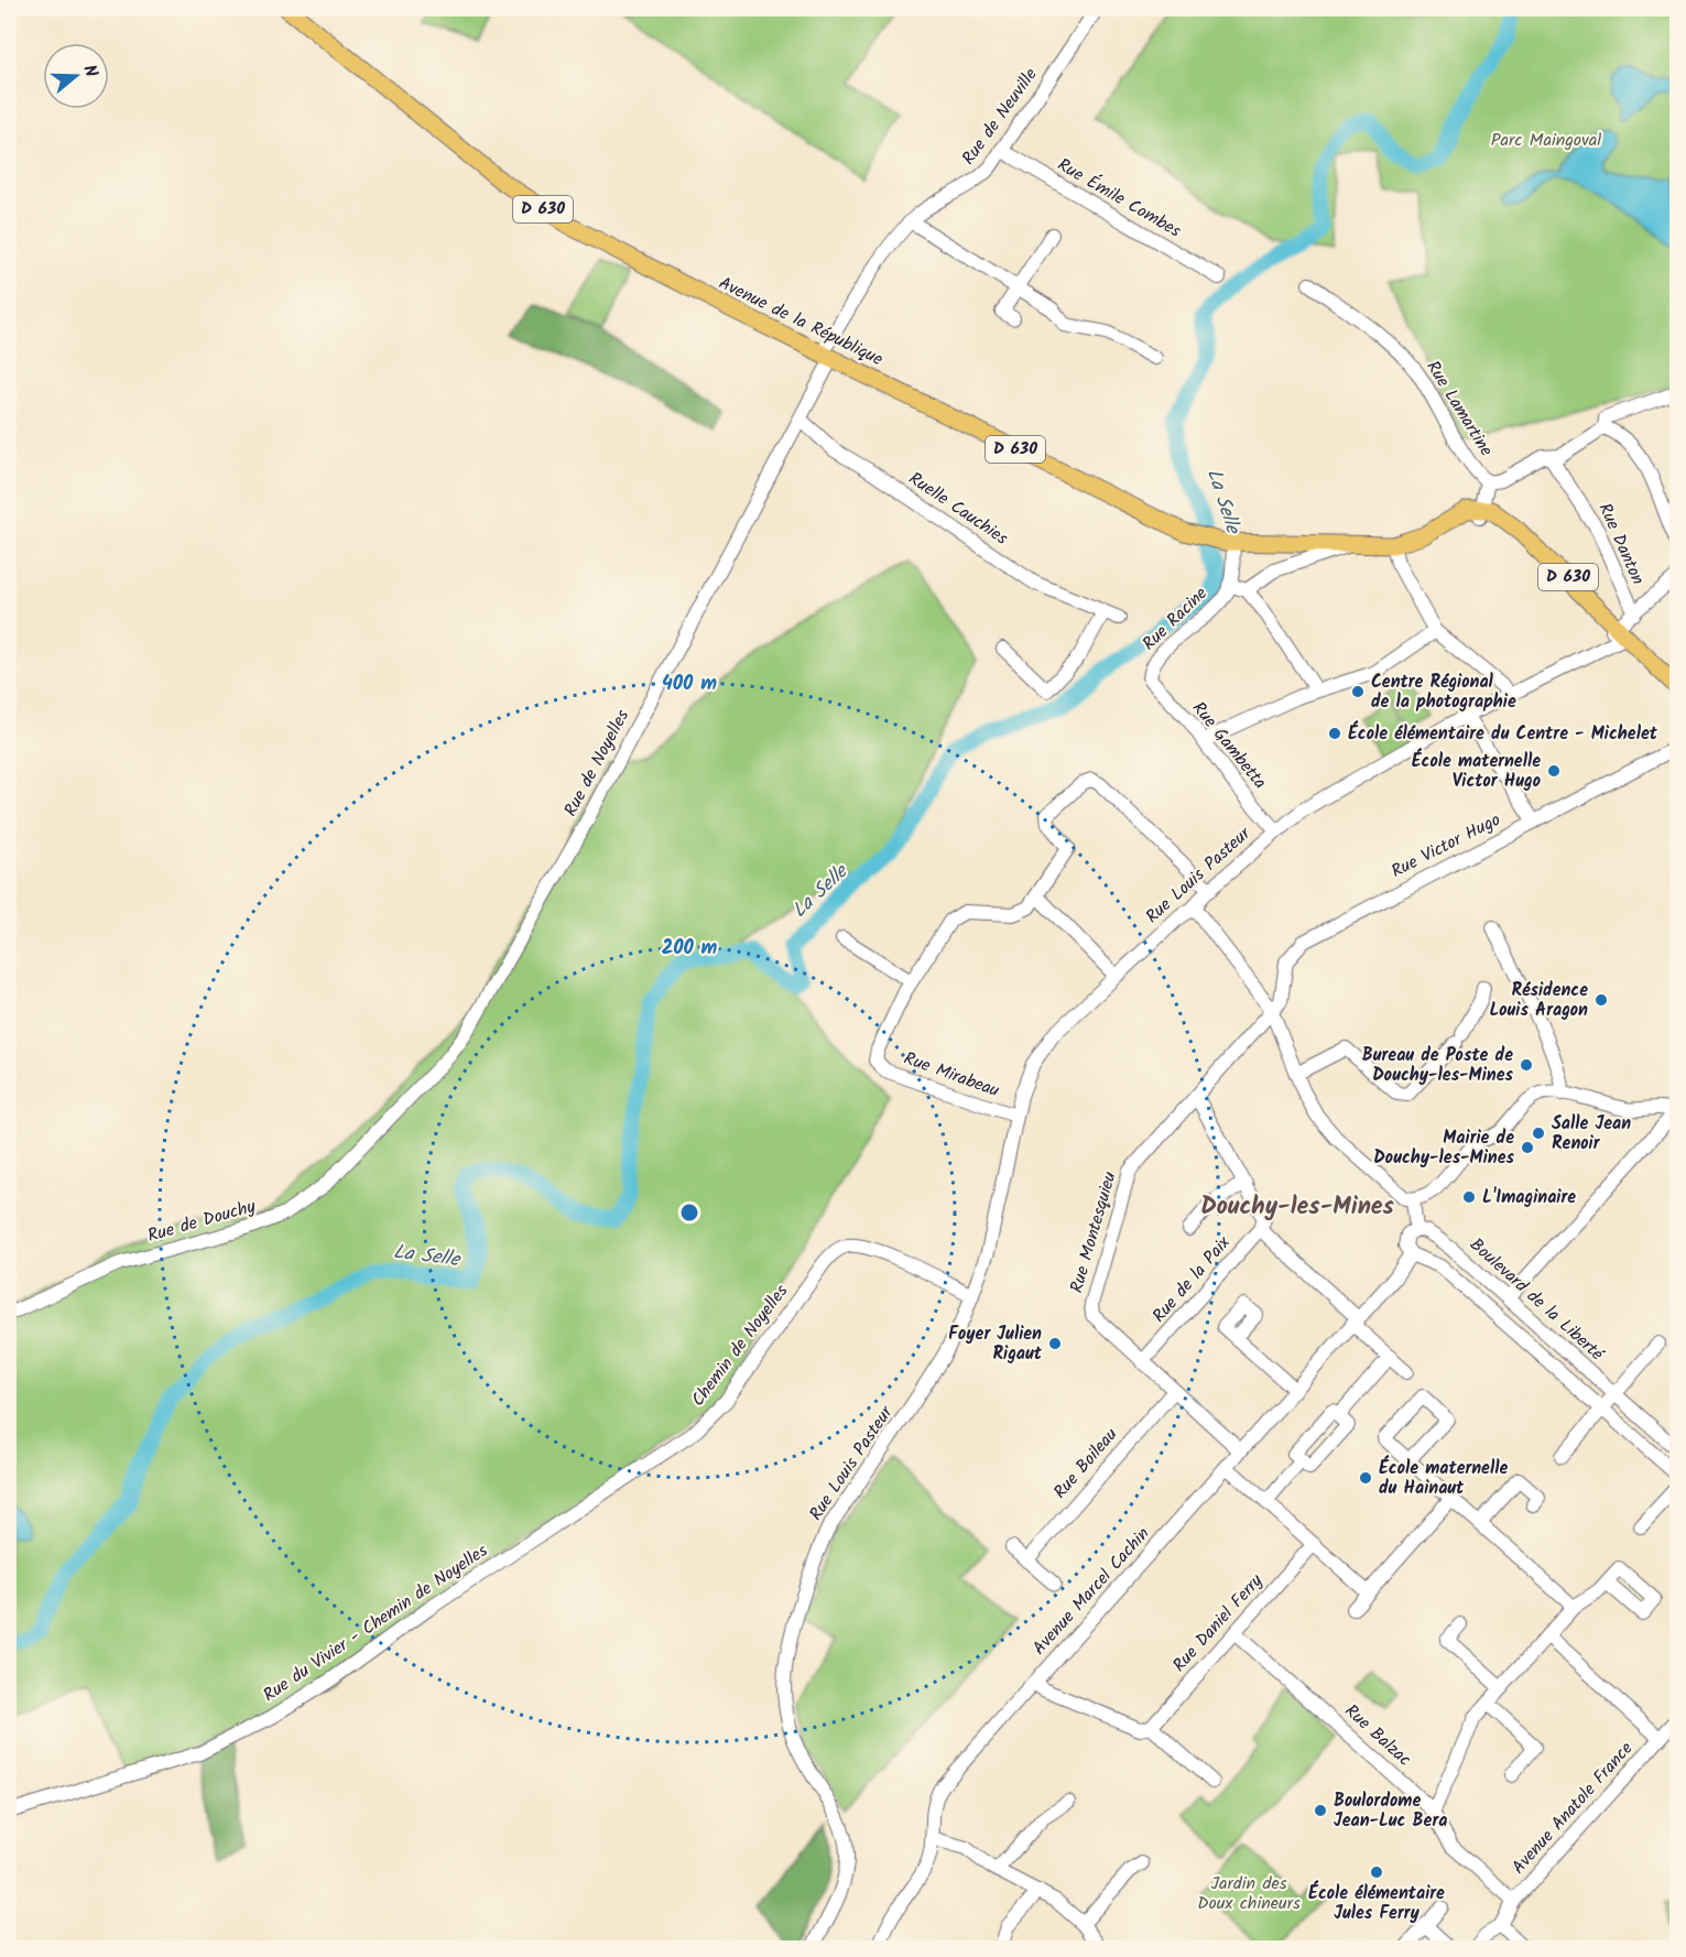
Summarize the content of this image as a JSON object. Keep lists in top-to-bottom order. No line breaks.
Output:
{"streets":{"main road":["D 630","Avenue de la République"],"street":["Rue de Neuville","Rue Émile Combes","Rue Lamartine","Ruelle Cauchies","Rue Danton","Rue Racine","Rue Gambetta","Rue de Noyelles","Rue Victor Hugo","Rue Louis Pasteur","Rue Mirabeau","Rue de Douchy","Rue Montesquieu","Rue de la Paix","Boulevard de la Liberté","Chemin de Noyelles","Rue Boileau","Avenue Marcel Cachin","Rue du Vivier - Chemin de Noyelles","Rue Daniel Ferry","Rue Balzac","Avenue Anatole France"]},"crossings":[["Rue de Neuville","Rue Émile Combes"],["Rue de Neuville","Avenue de la République"],["Rue de Neuville","Rue de Noyelles"],["D 630","Avenue de la République"],["D 630","Rue Lamartine"],["D 630","Rue Louis Pasteur"],["Avenue de la République","Rue Lamartine"],["Avenue de la République","Rue Racine"],["Avenue de la République","Rue de Noyelles"],["Ruelle Cauchies","Rue de Noyelles"],["Rue Danton","Rue Louis Pasteur"],["Rue Racine","Rue Gambetta"],["Rue Gambetta","Rue Louis Pasteur"],["Rue de Noyelles","Rue de Douchy"],["Rue Victor Hugo","Rue Montesquieu"],["Rue Louis Pasteur","Rue Mirabeau"],["Rue Louis Pasteur","Chemin de Noyelles"],["Rue Montesquieu","Rue de la Paix"],["Rue Montesquieu","Rue Boileau"],["Rue Montesquieu","Avenue Marcel Cachin"],["Boulevard de la Liberté","Avenue Marcel Cachin"],["Chemin de Noyelles","Rue du Vivier - Chemin de Noyelles"],["Rue Daniel Ferry","Rue Balzac"],["Rue Balzac","Avenue Anatole France"]],"districts":["Douchy-les-Mines"],"water":["La Selle"],"parks":["Parc Maingoval","Jardin des Doux chineurs"],"places":["Centre Régional de la photographie","École élémentaire du Centre - Michelet","École maternelle Victor Hugo","Résidence Louis Aragon","Bureau de Poste de Douchy-les-Mines","Salle Jean Renoir","Mairie de Douchy-les-Mines","L'Imaginaire","Foyer Julien Rigaut","École maternelle du Hainaut","Boulordome Jean-Luc Bera","École élémentaire Jules Ferry"],"north":"right","rings":["400 m","200 m"]}
